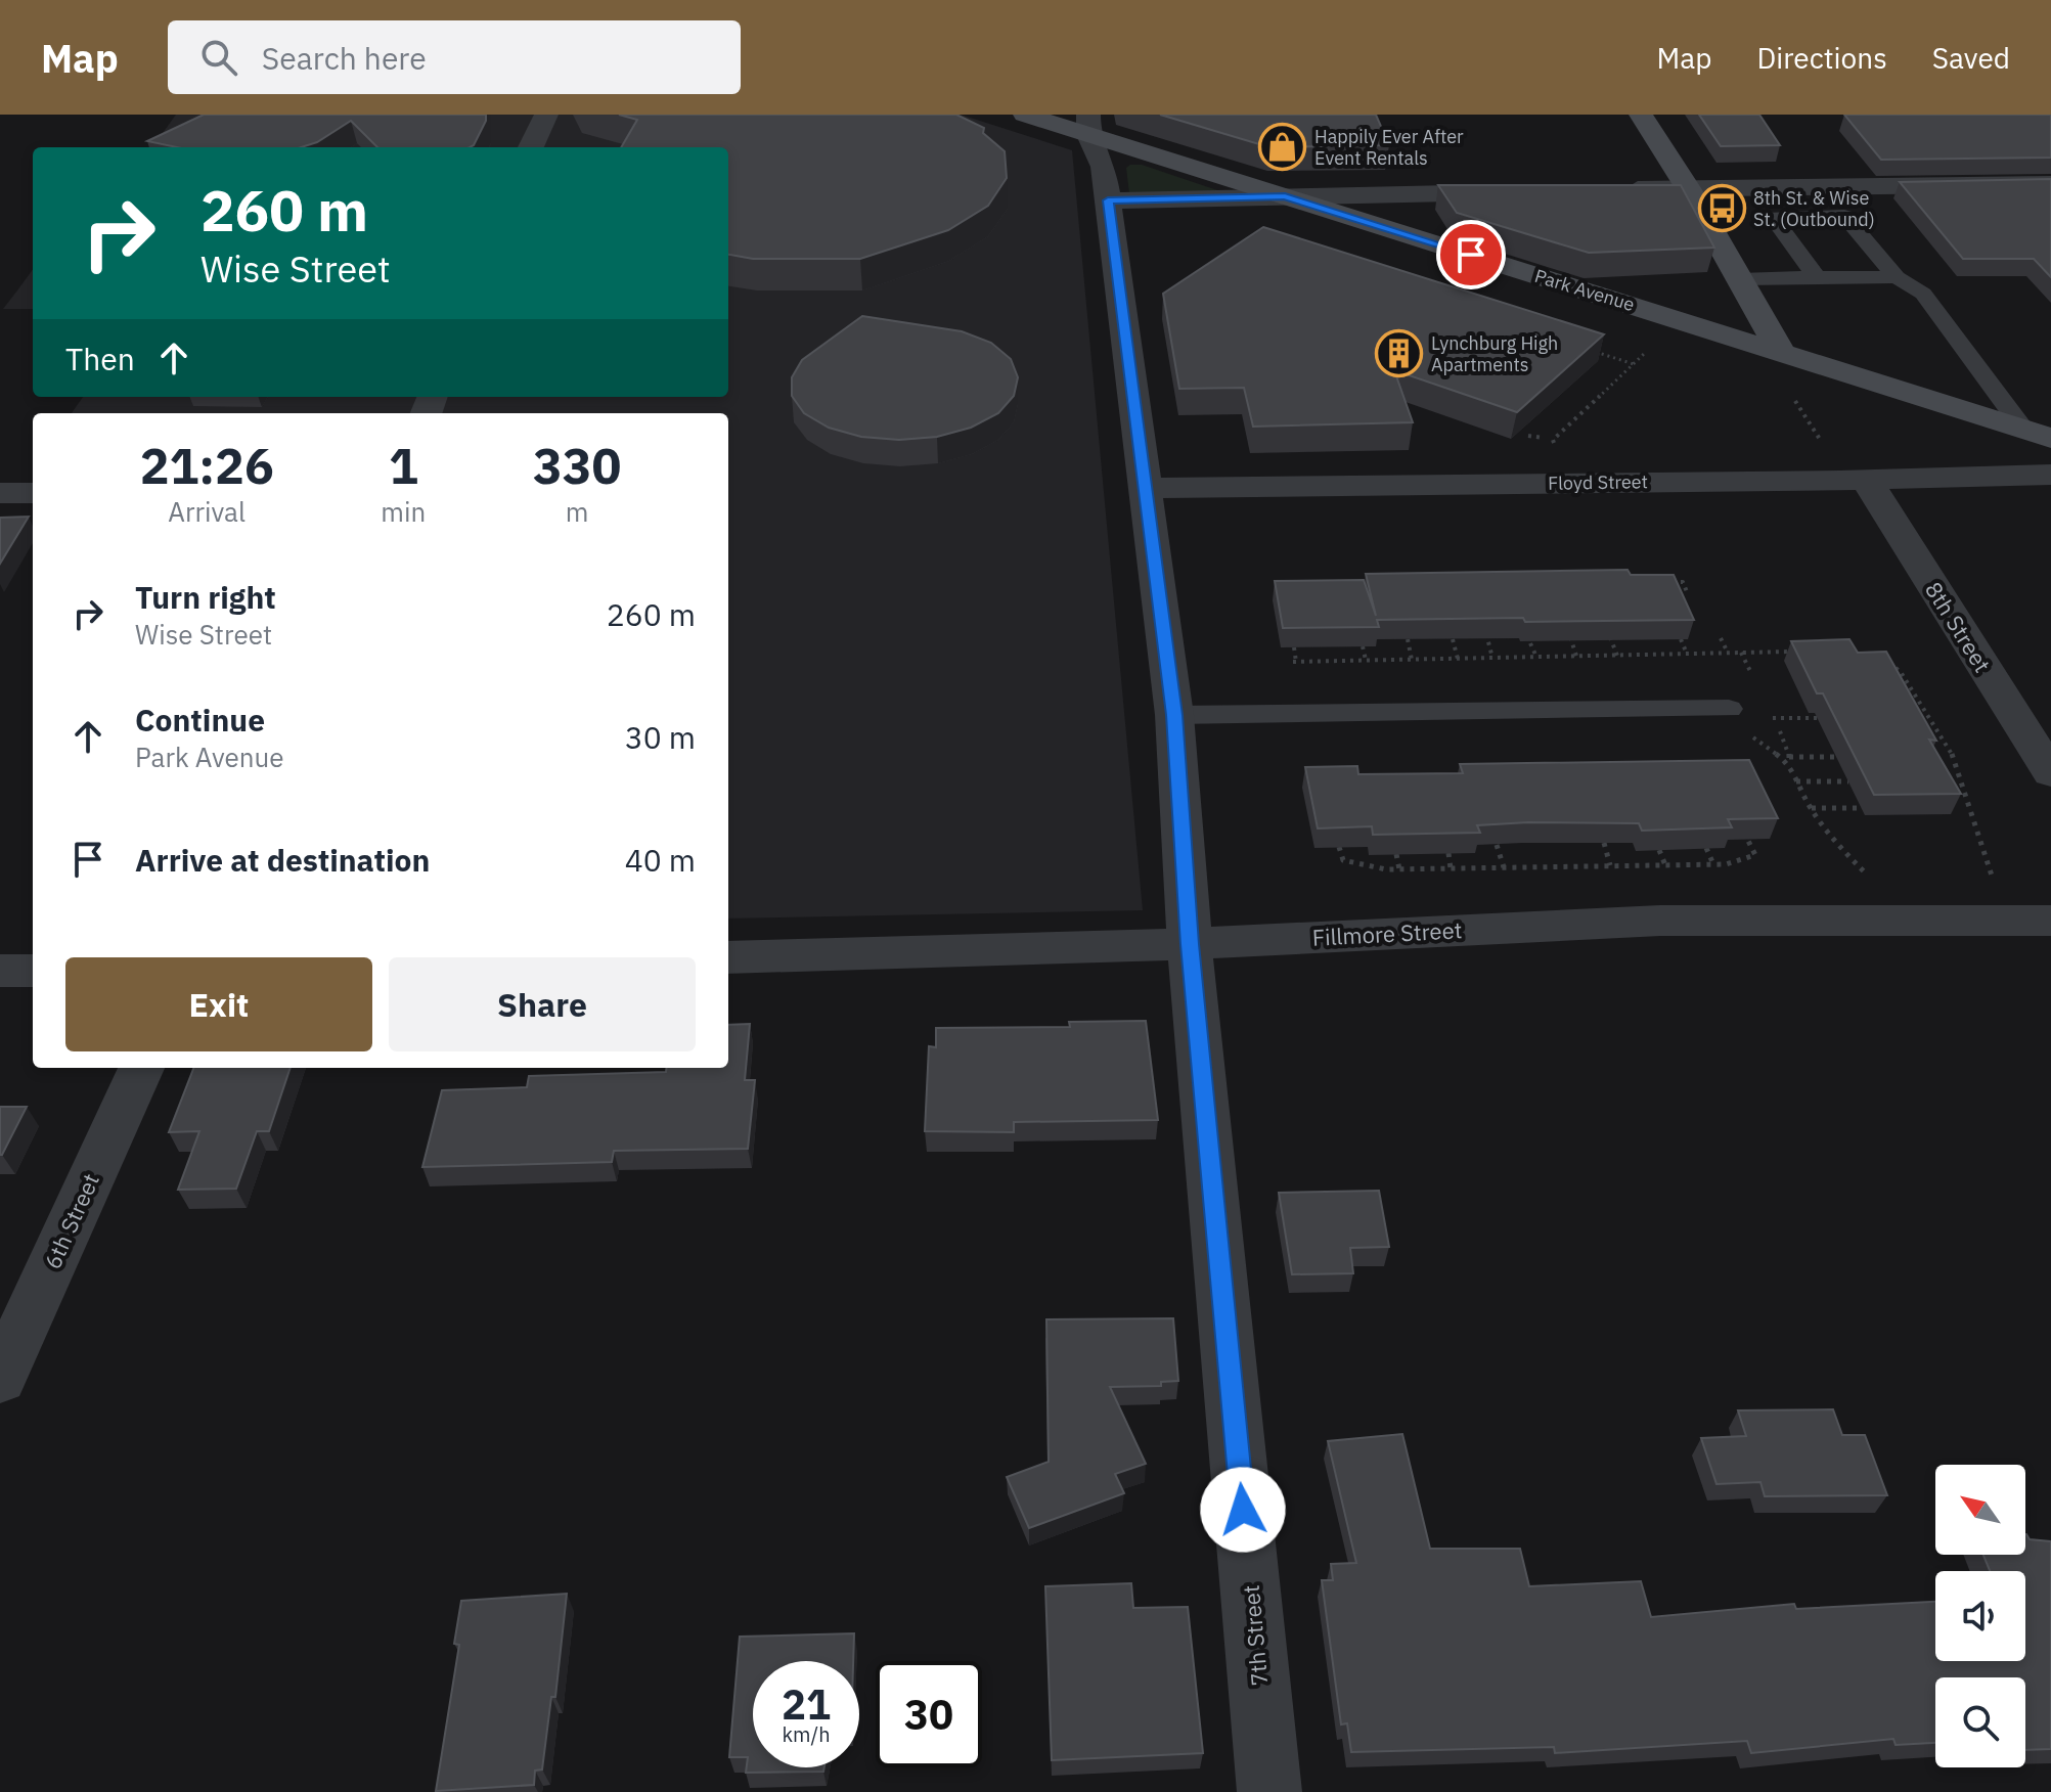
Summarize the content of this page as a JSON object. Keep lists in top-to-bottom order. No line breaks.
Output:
{"streets":{"main road":["Park Avenue"],"street":["Floyd Street","8th Street","Fillmore Street","6th Street","7th Street"]},"crossings":[["Park Avenue","7th Street"],["Floyd Street","8th Street"],["Floyd Street","7th Street"],["Fillmore Street","7th Street"]],"places":{"shop":["Happily Ever After Event Rentals"],"bus stop":["8th St. & Wise St. (Outbound)"],"building":["Lynchburg High Apartments"]},"north":"top left","page":{"header":"Map","search":"Search here","nav":["Map","Directions","Saved"],"turn":["260 m","Wise Street"],"then":"Then","eta":["21:26","Arrival","1","min","330","m"],"list":[{"name":"Turn right","note":"Wise Street","value":"260 m"},{"name":"Continue","note":"Park Avenue","value":"30 m"},{"name":"Arrive at destination","value":"40 m"}],"buttons":["Exit","Share"],"speed":"21 km/h","limit":"30"}}
